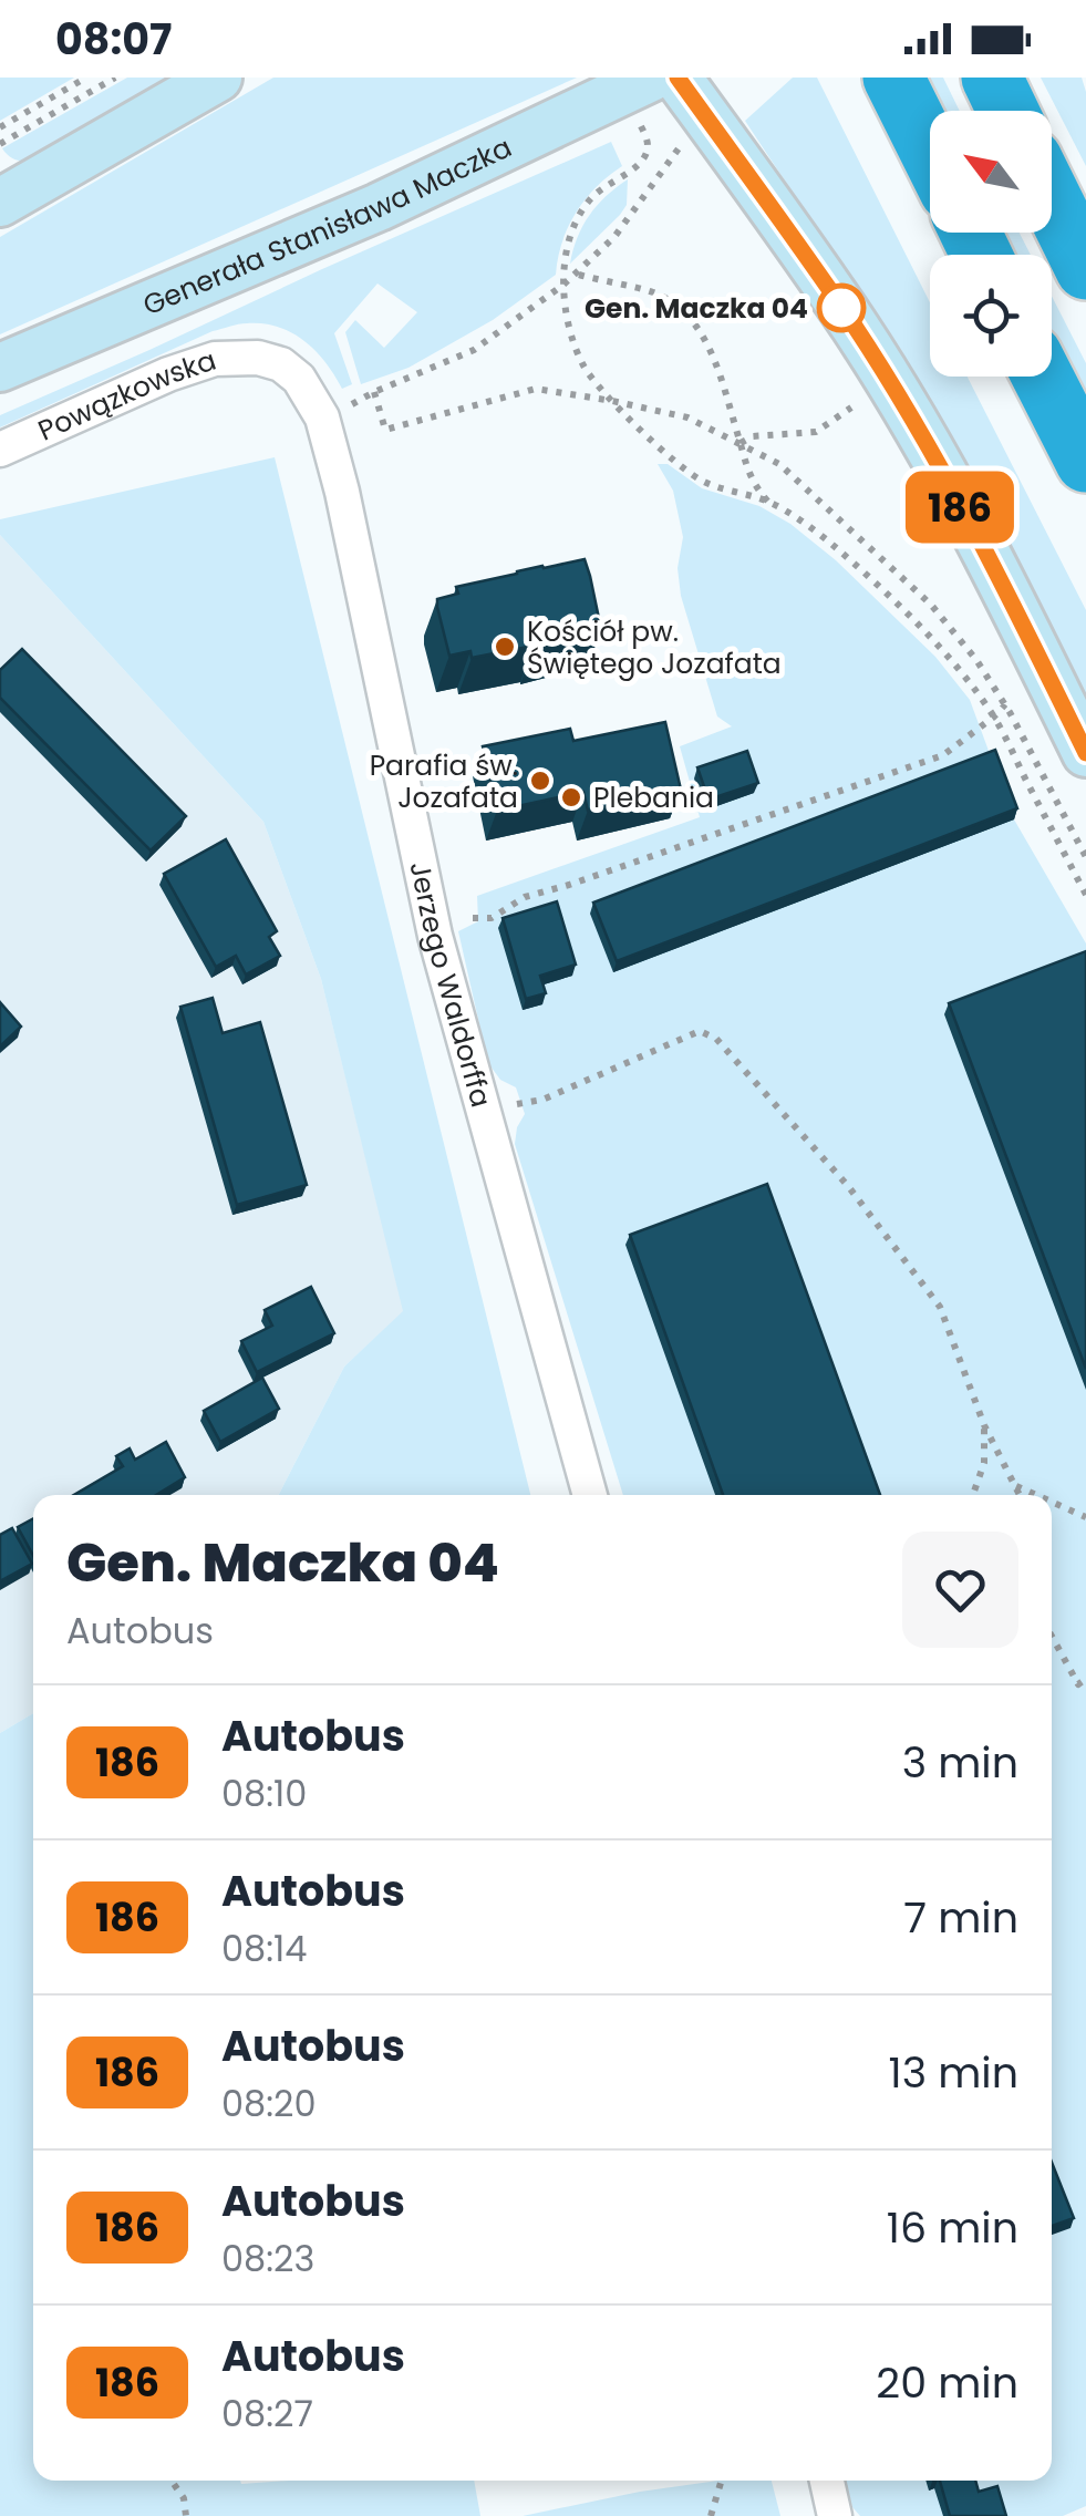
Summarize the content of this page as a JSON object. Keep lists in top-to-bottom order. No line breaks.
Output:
{"streets":{"main road":["Generała Stanisława Maczka"],"street":["Powązkowska","Jerzego Waldorffa"]},"crossings":[["Powązkowska","Jerzego Waldorffa"]],"places":["Gen. Maczka 04","Kościół pw. Świętego Jozafata","Parafia św. Jozafata","Plebania"],"lines":["bus line 186"],"north":"top left","page":{"status":"08:07","on_map":"186","heading":["Gen. Maczka 04","Autobus"],"list":[{"mark":"186","name":"Autobus","note":"08:10","value":"3 min"},{"mark":"186","name":"Autobus","note":"08:14","value":"7 min"},{"mark":"186","name":"Autobus","note":"08:20","value":"13 min"},{"mark":"186","name":"Autobus","note":"08:23","value":"16 min"},{"mark":"186","name":"Autobus","note":"08:27","value":"20 min"}]}}
